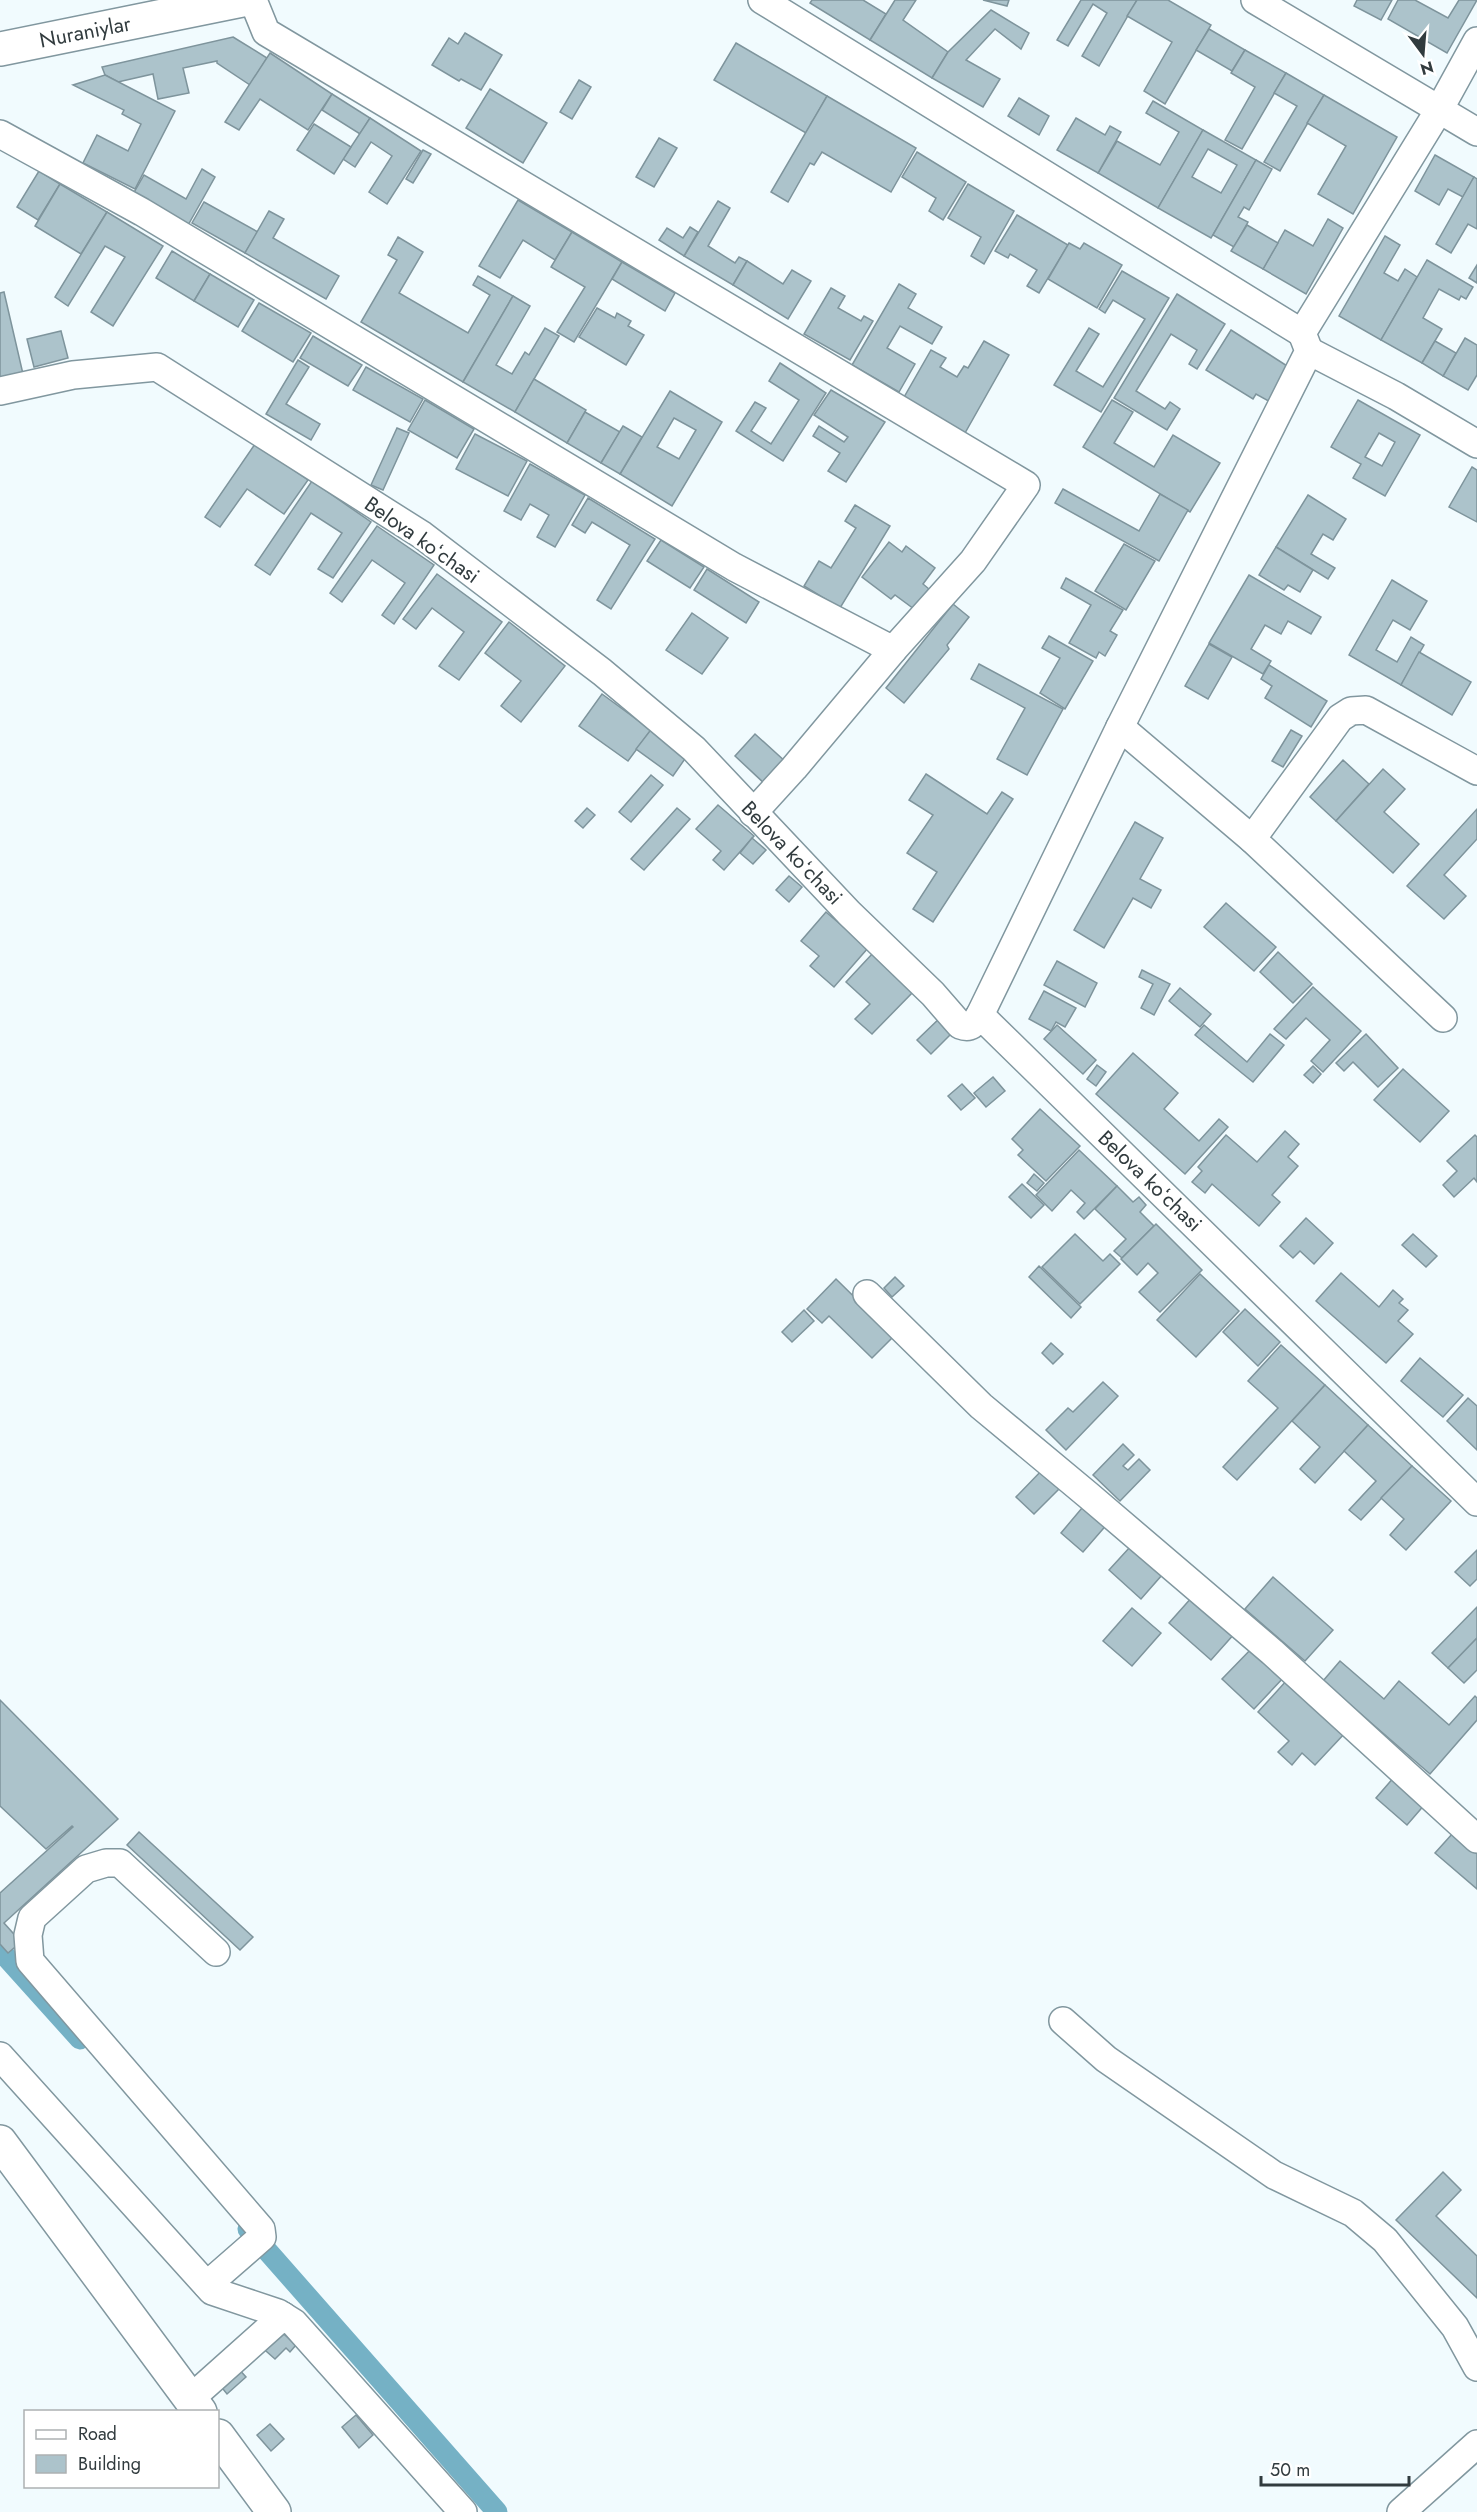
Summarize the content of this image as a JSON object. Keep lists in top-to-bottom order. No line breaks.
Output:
{"streets":{"main road":["Nuraniylar"],"street":["Belova koʻchasi"]},"legend":["Road","Building"],"scale_bar":"50 m","north":"bottom"}
